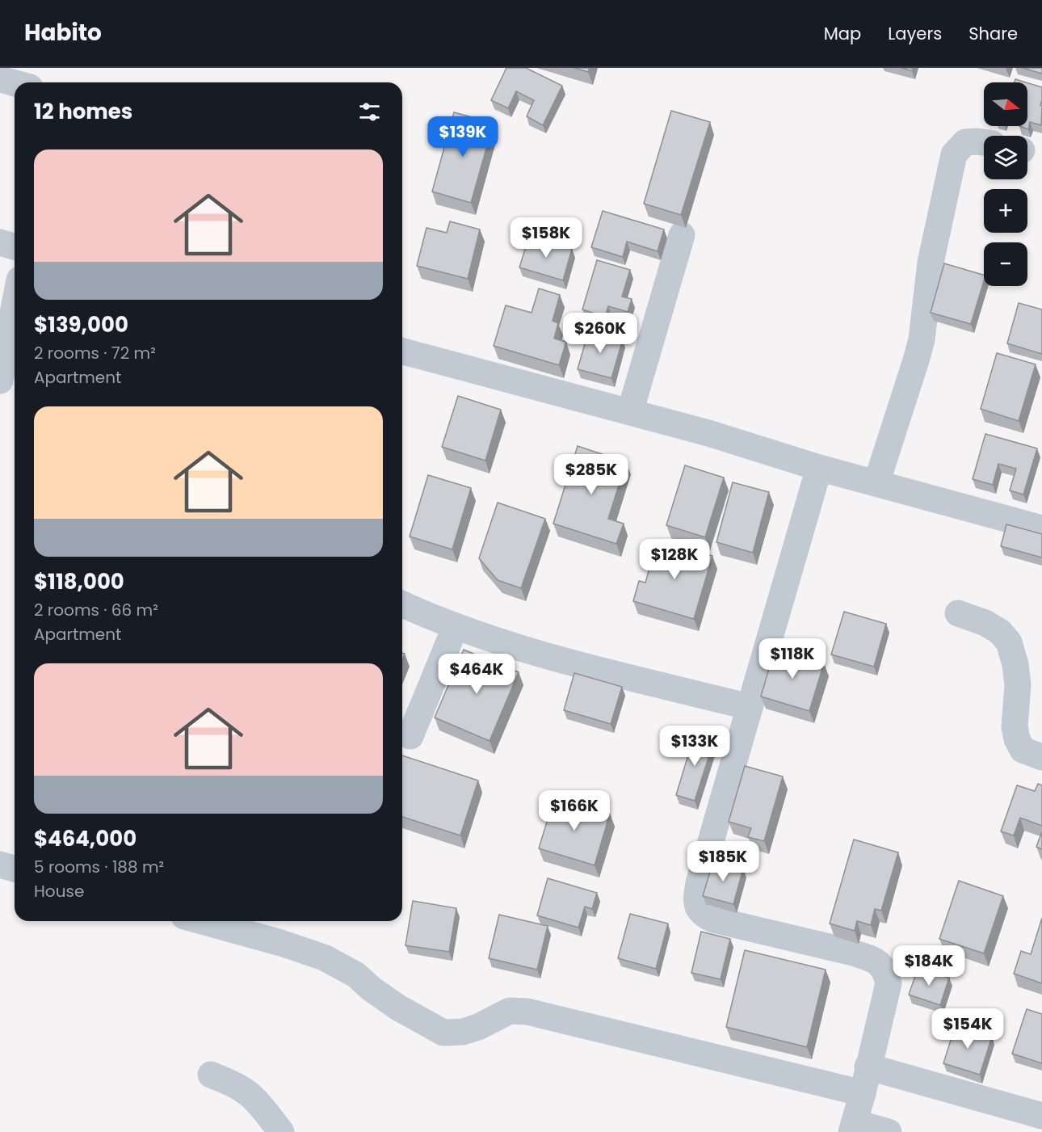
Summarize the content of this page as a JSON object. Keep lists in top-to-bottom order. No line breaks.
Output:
{"north":"right","page":{"header":"Habito","nav":["Map","Layers","Share"],"map_buttons":["+","−"],"heading":"12 homes","price":["$139K","$158K","$260K","$285K","$128K","$118K","$464K","$133K","$166K","$185K","$184K","$154K"],"list":[{"name":"$139,000","note":"2 rooms · 72 m² · Apartment"},{"name":"$118,000","note":"2 rooms · 66 m² · Apartment"},{"name":"$464,000","note":"5 rooms · 188 m² · House"}]}}
